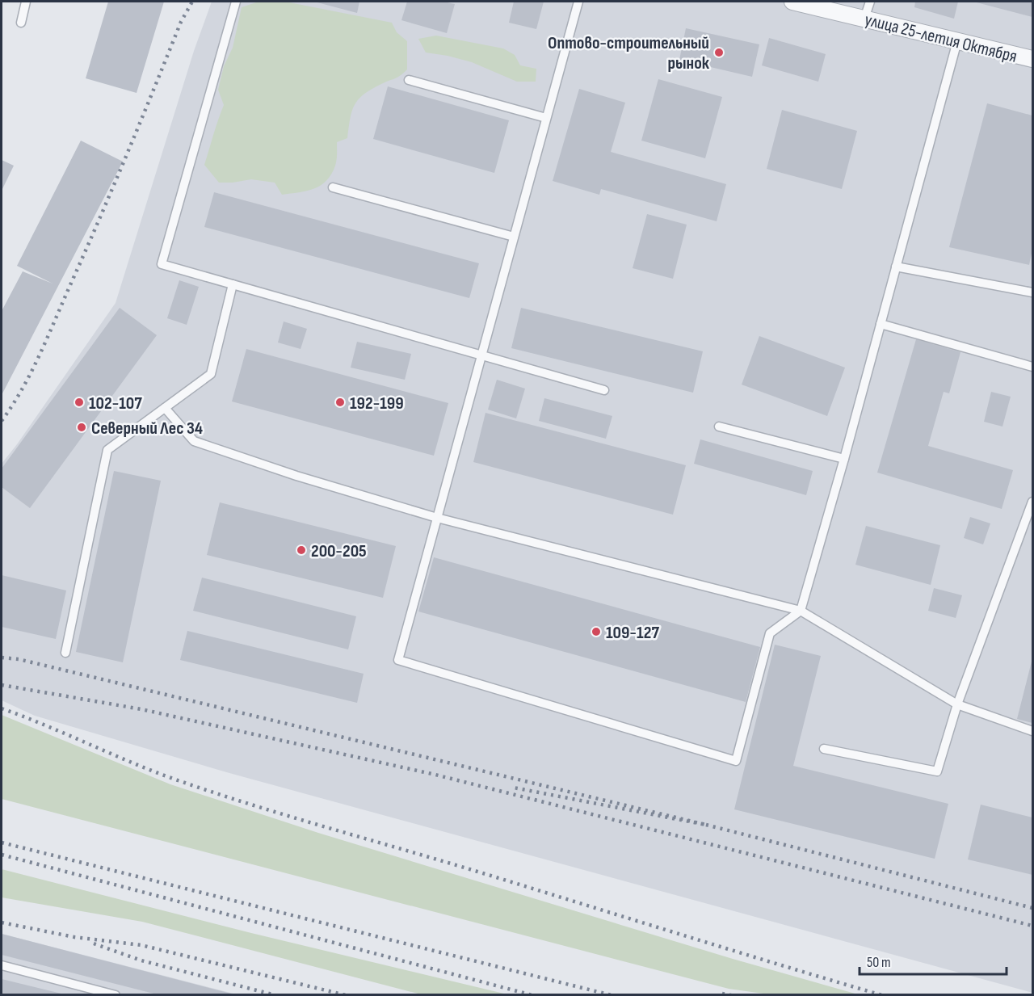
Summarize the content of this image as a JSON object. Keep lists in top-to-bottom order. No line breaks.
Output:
{"streets":{"street":["улица 25-летия Октября"]},"places":["Оптово-строительный рынок","102-107","192-199","Северный Лес 34","200-205","109-127"],"scale_bar":"50 m"}
